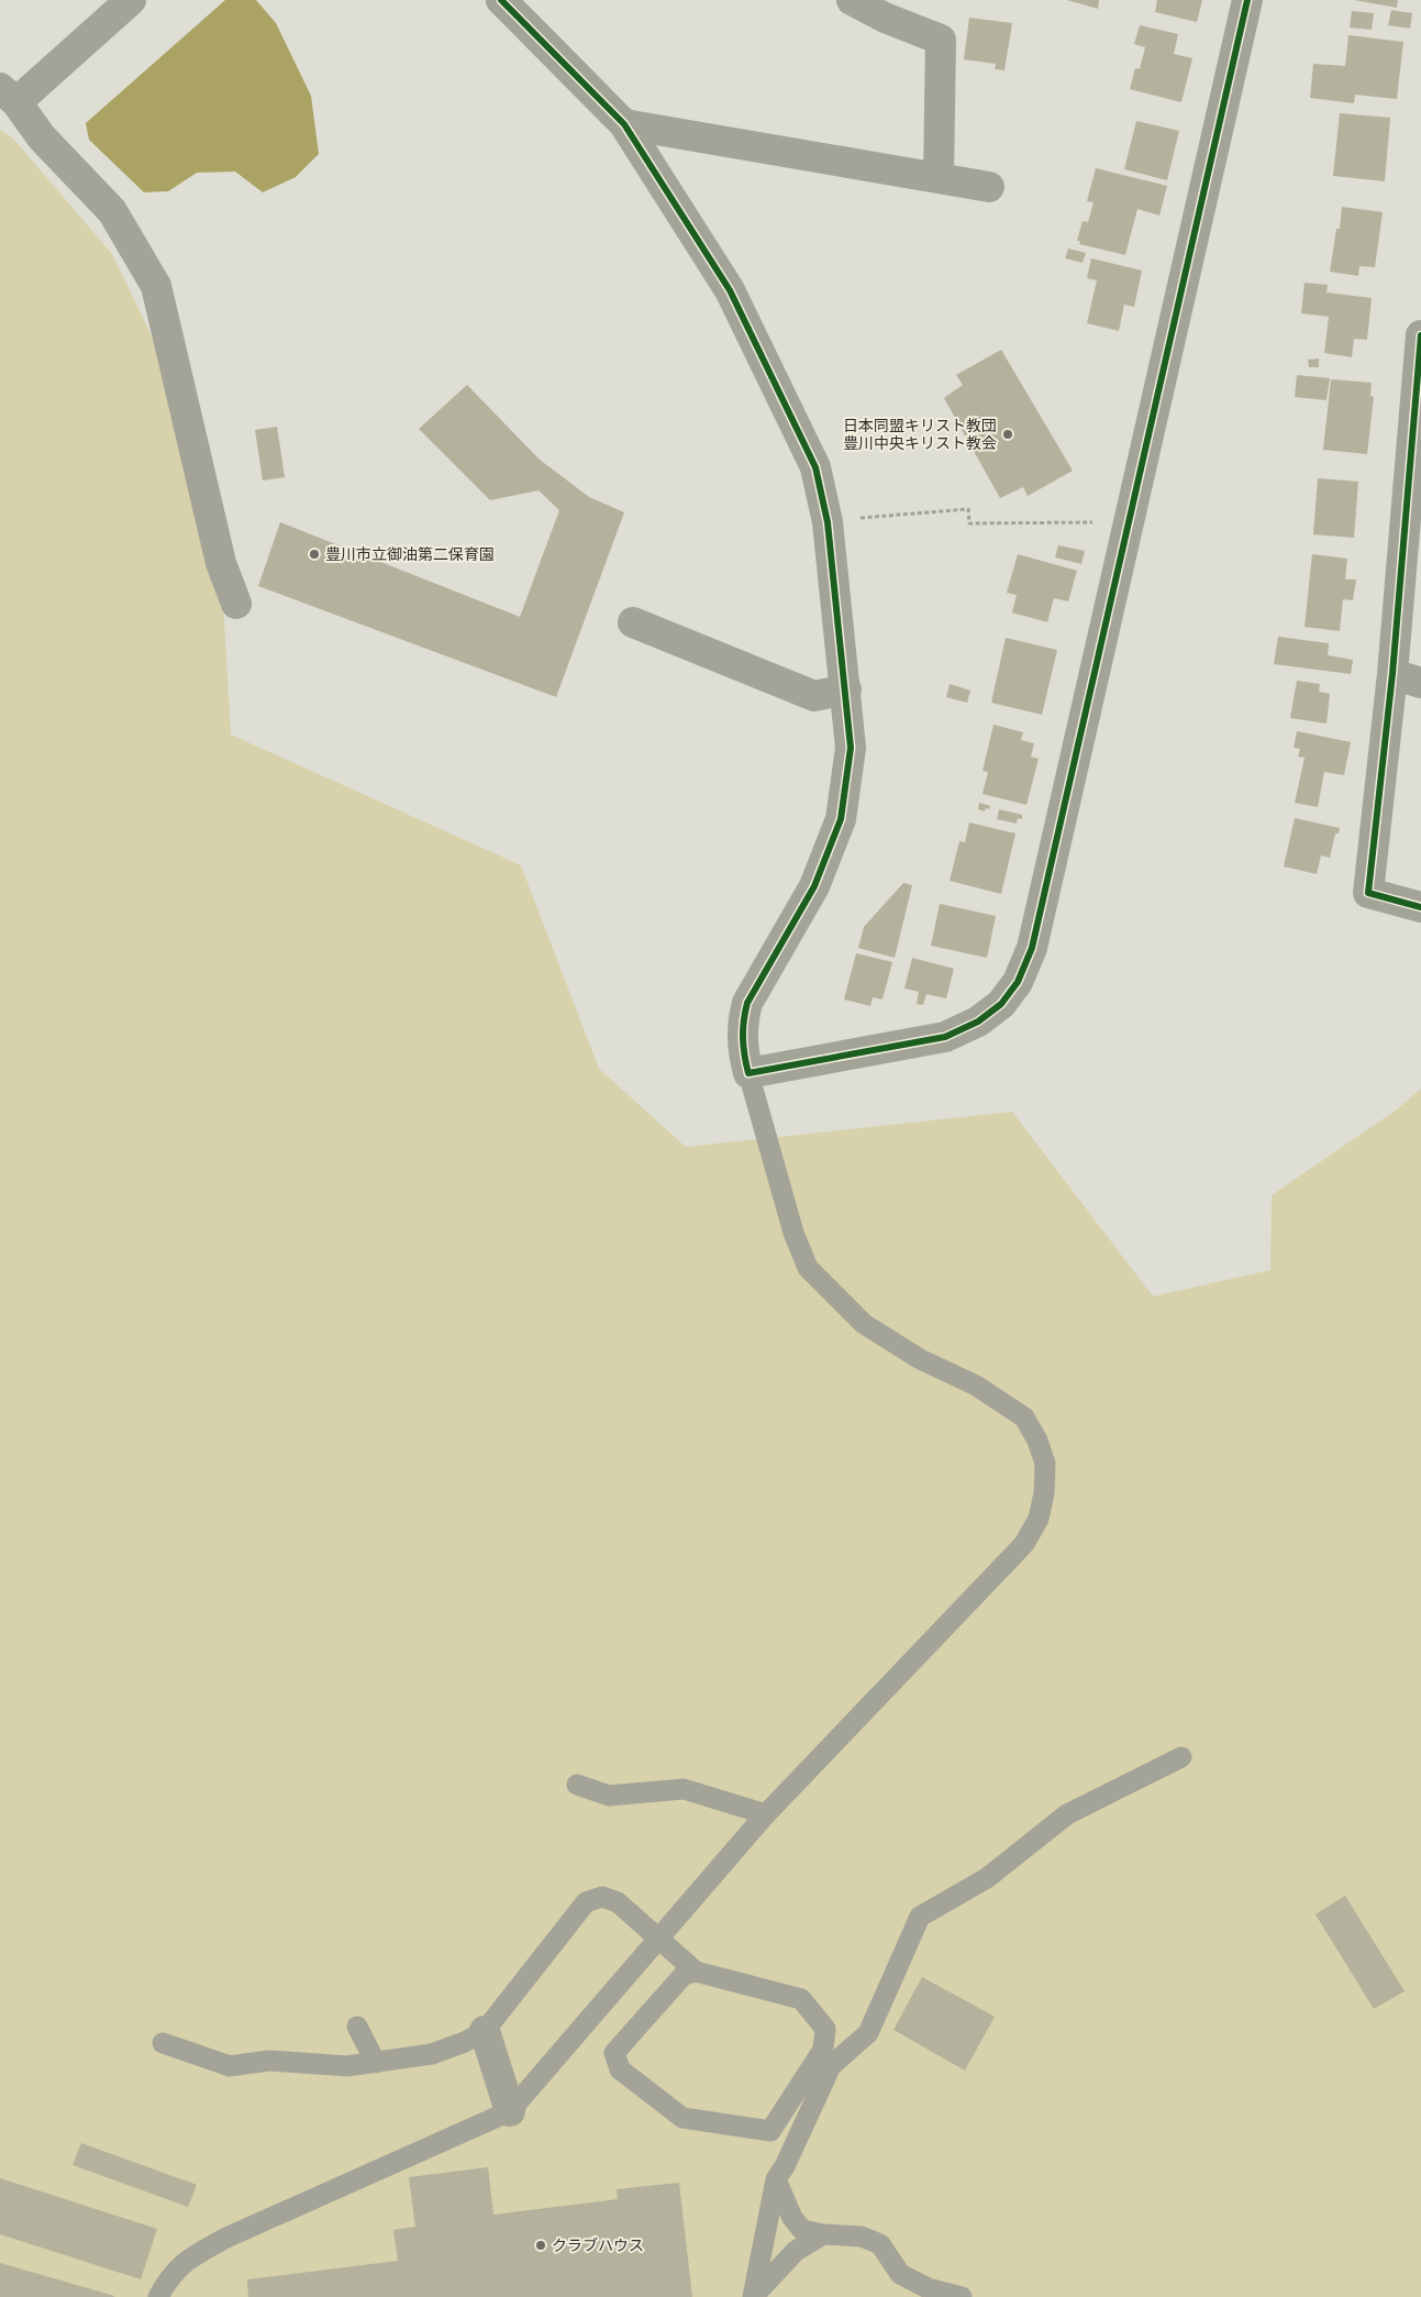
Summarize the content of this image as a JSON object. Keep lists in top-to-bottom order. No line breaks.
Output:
{"places":["日本同盟キリスト教団 豊川中央キリスト教会","豊川市立御油第二保育園","クラブハウス"]}
